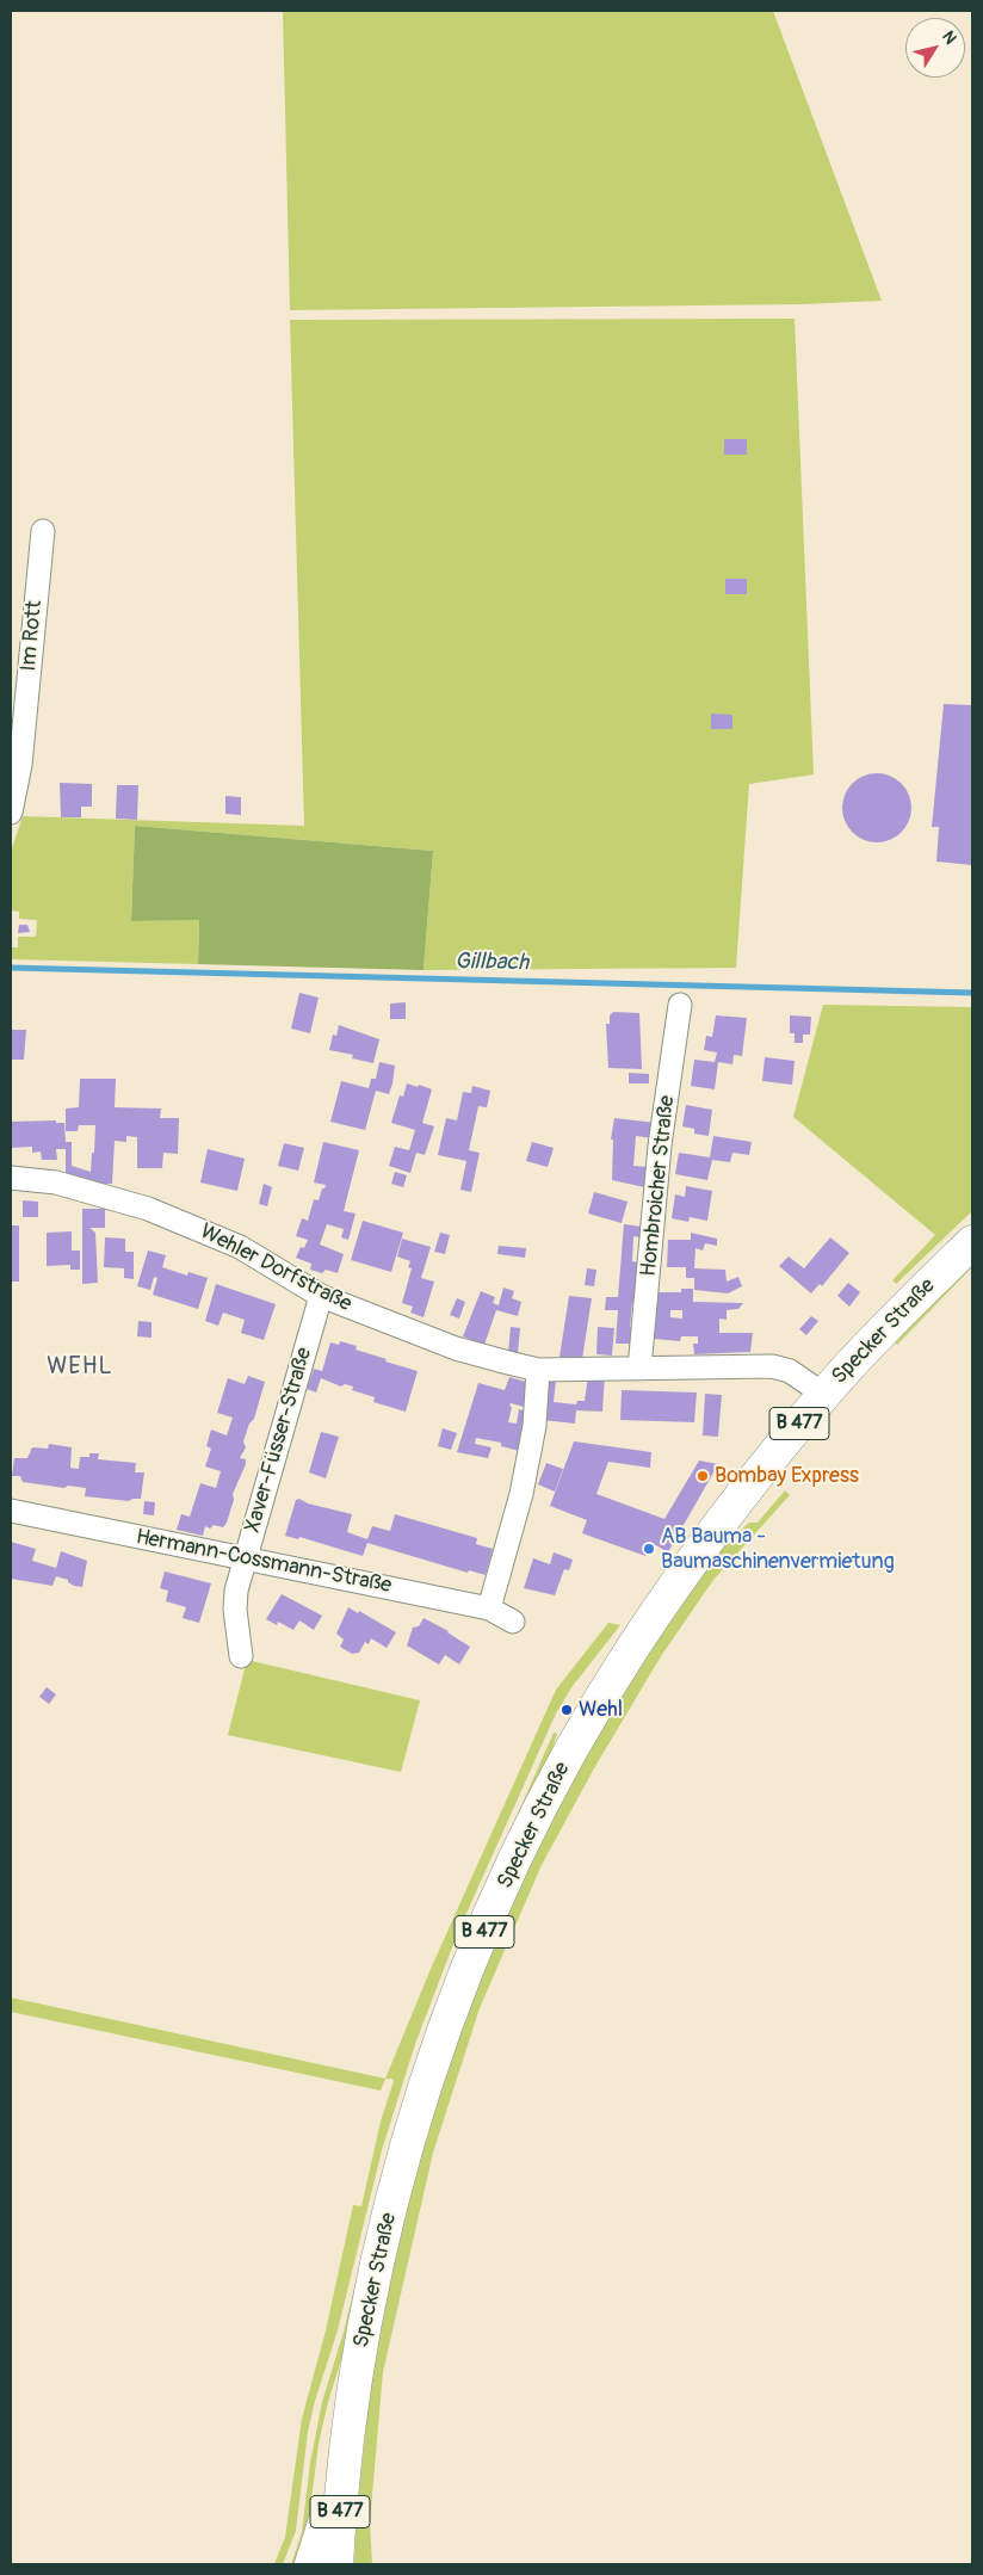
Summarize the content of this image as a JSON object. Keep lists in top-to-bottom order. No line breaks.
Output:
{"streets":{"main road":["Specker Straße","B 477"],"street":["Im Rott","Hombroicher Straße","Wehler Dorfstraße","Xaver-Füsser-Straße","Hermann-Cossmann-Straße"]},"crossings":[["Hombroicher Straße","Wehler Dorfstraße"],["Wehler Dorfstraße","Specker Straße"],["Wehler Dorfstraße","Xaver-Füsser-Straße"],["Xaver-Füsser-Straße","Hermann-Cossmann-Straße"]],"districts":["WEHL"],"water":["Gillbach"],"places":["Bombay Express","AB Bauma - Baumaschinenvermietung","Wehl"],"north":"top right"}
